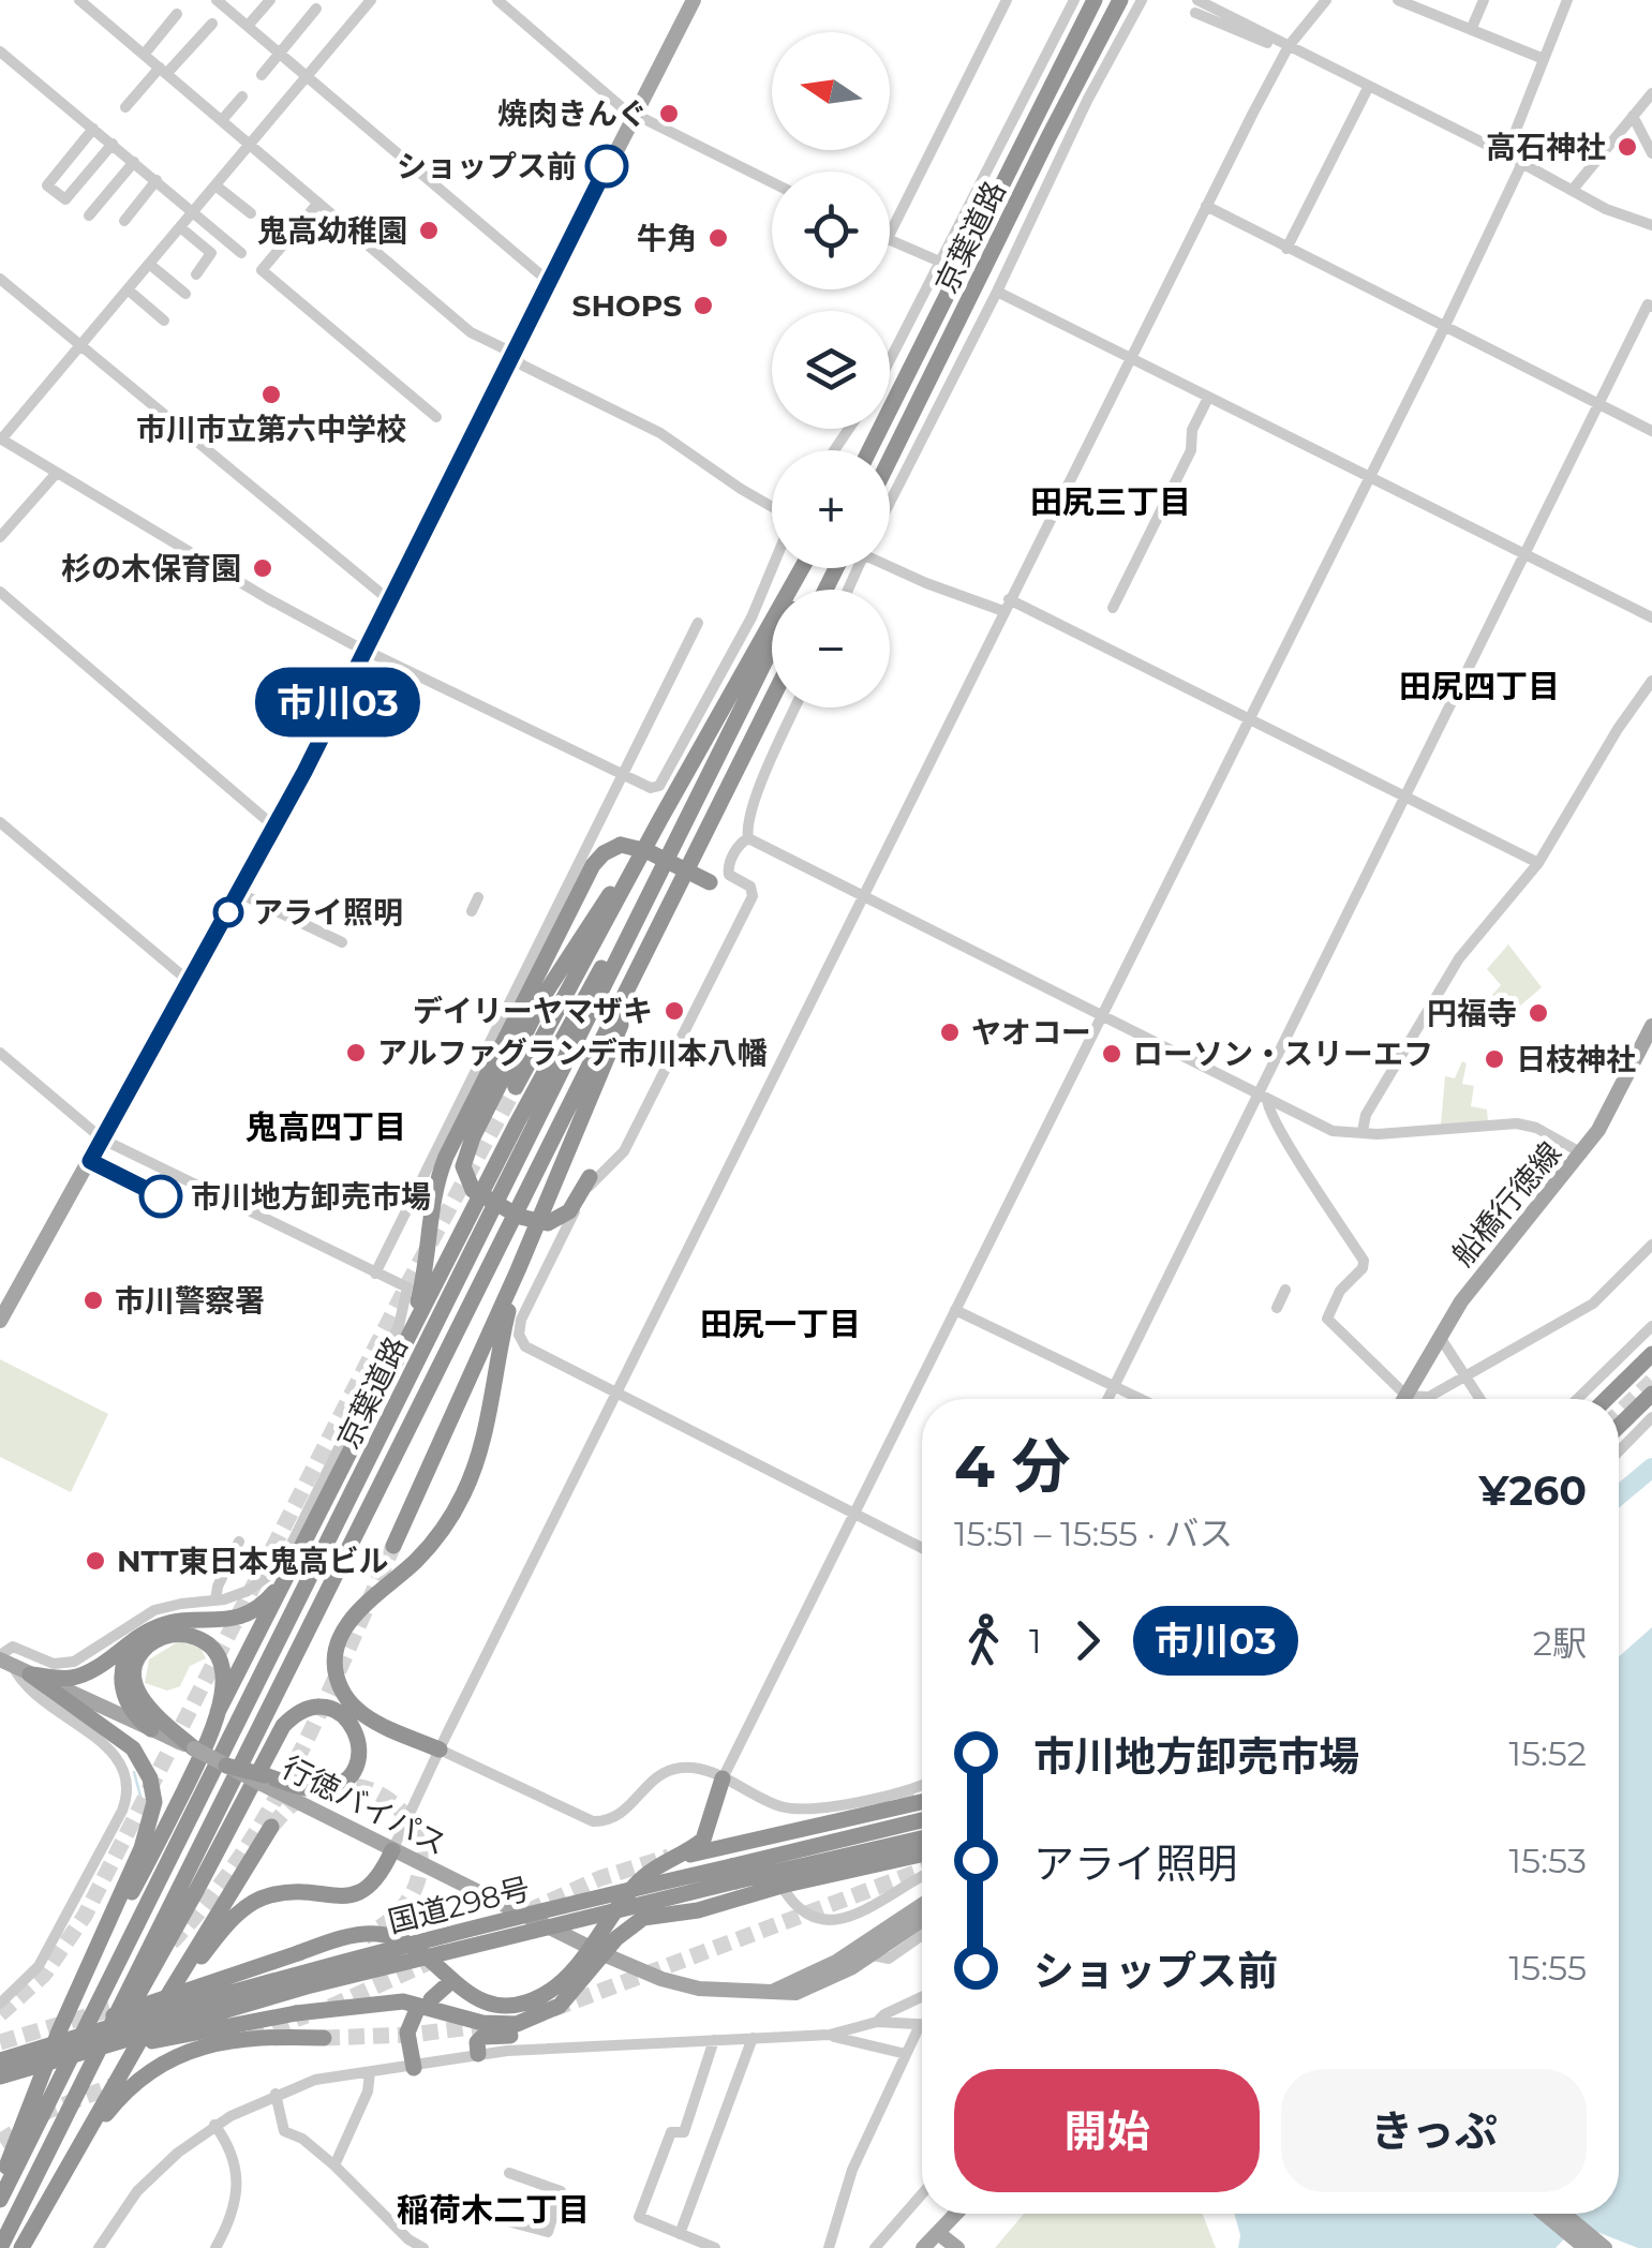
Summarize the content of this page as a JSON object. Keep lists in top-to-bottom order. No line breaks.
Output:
{"streets":{"highway":["京葉道路","国道298号"],"main road":["船橋行徳線","行徳バイパス"]},"districts":["田尻三丁目","田尻四丁目","鬼高四丁目","田尻一丁目","稲荷木二丁目"],"places":["焼肉きんぐ","高石神社","ショップス前","鬼高幼稚園","牛角","SHOPS","市川市立第六中学校","杉の木保育園","アライ照明","デイリーヤマザキ","円福寺","ヤオコー","アルファグランデ市川本八幡","ローソン・スリーエフ","日枝神社","市川地方卸売市場","市川警察署","NTT東日本鬼高ビル"],"lines":["bus line 市川03"],"north":"left","page":{"on_map":"市川03","map_buttons":["+","−"],"heading":["4 分","15:51 – 15:55 · バス","¥260"],"legs":["1","市川03","2駅"],"list":[{"name":"市川地方卸売市場","value":"15:52"},{"name":"アライ照明","value":"15:53"},{"name":"ショップス前","value":"15:55"}],"buttons":["開始","きっぷ"]}}
